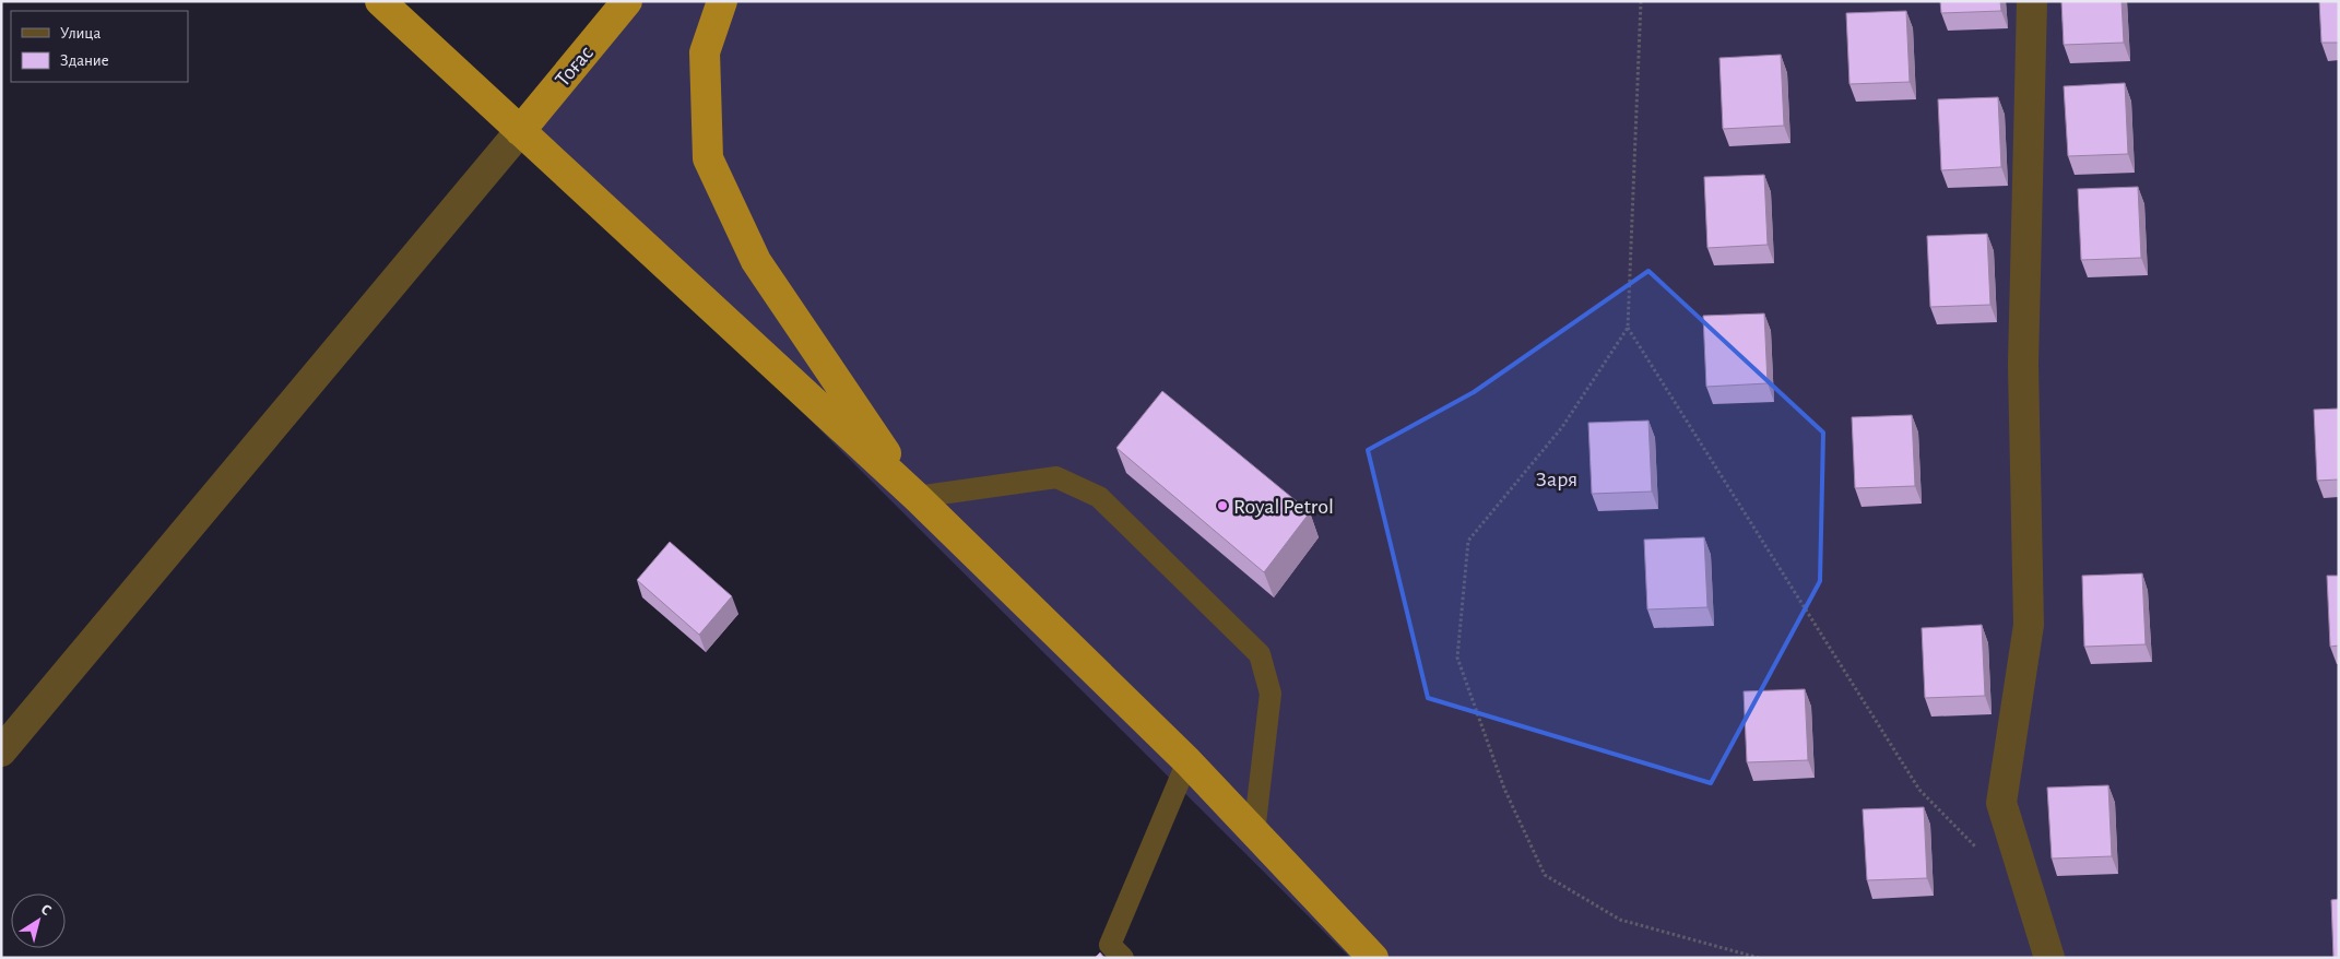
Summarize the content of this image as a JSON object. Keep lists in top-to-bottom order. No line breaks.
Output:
{"streets":{"highway":["Тоғас"]},"parks":["Заря"],"places":["Royal Petrol"],"legend":["Улица","Здание"],"north":"top right"}
